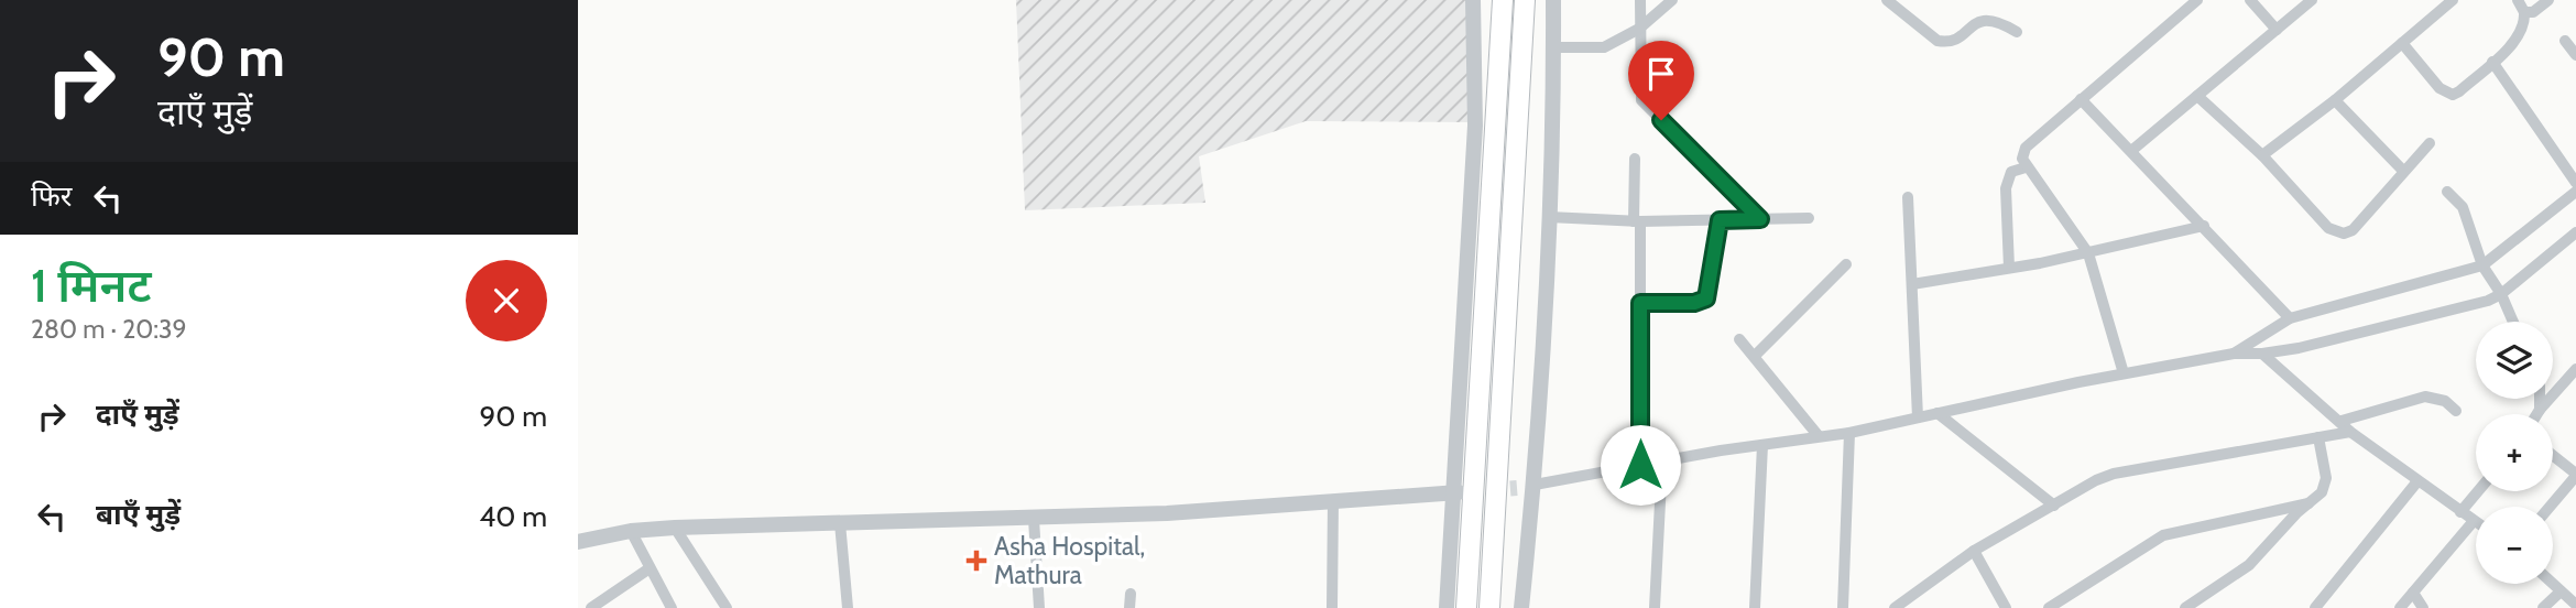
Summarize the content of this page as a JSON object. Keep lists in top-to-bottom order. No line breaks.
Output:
{"places":{"health":["Asha Hospital, Mathura"]},"page":{"turn":["90 m","दाएँ मुड़ें"],"then":"फिर","heading":["1 मिनट","280 m · 20:39"],"map_buttons":["+","−"],"list":[{"name":"दाएँ मुड़ें","value":"90 m"},{"name":"बाएँ मुड़ें","value":"40 m"}]}}
